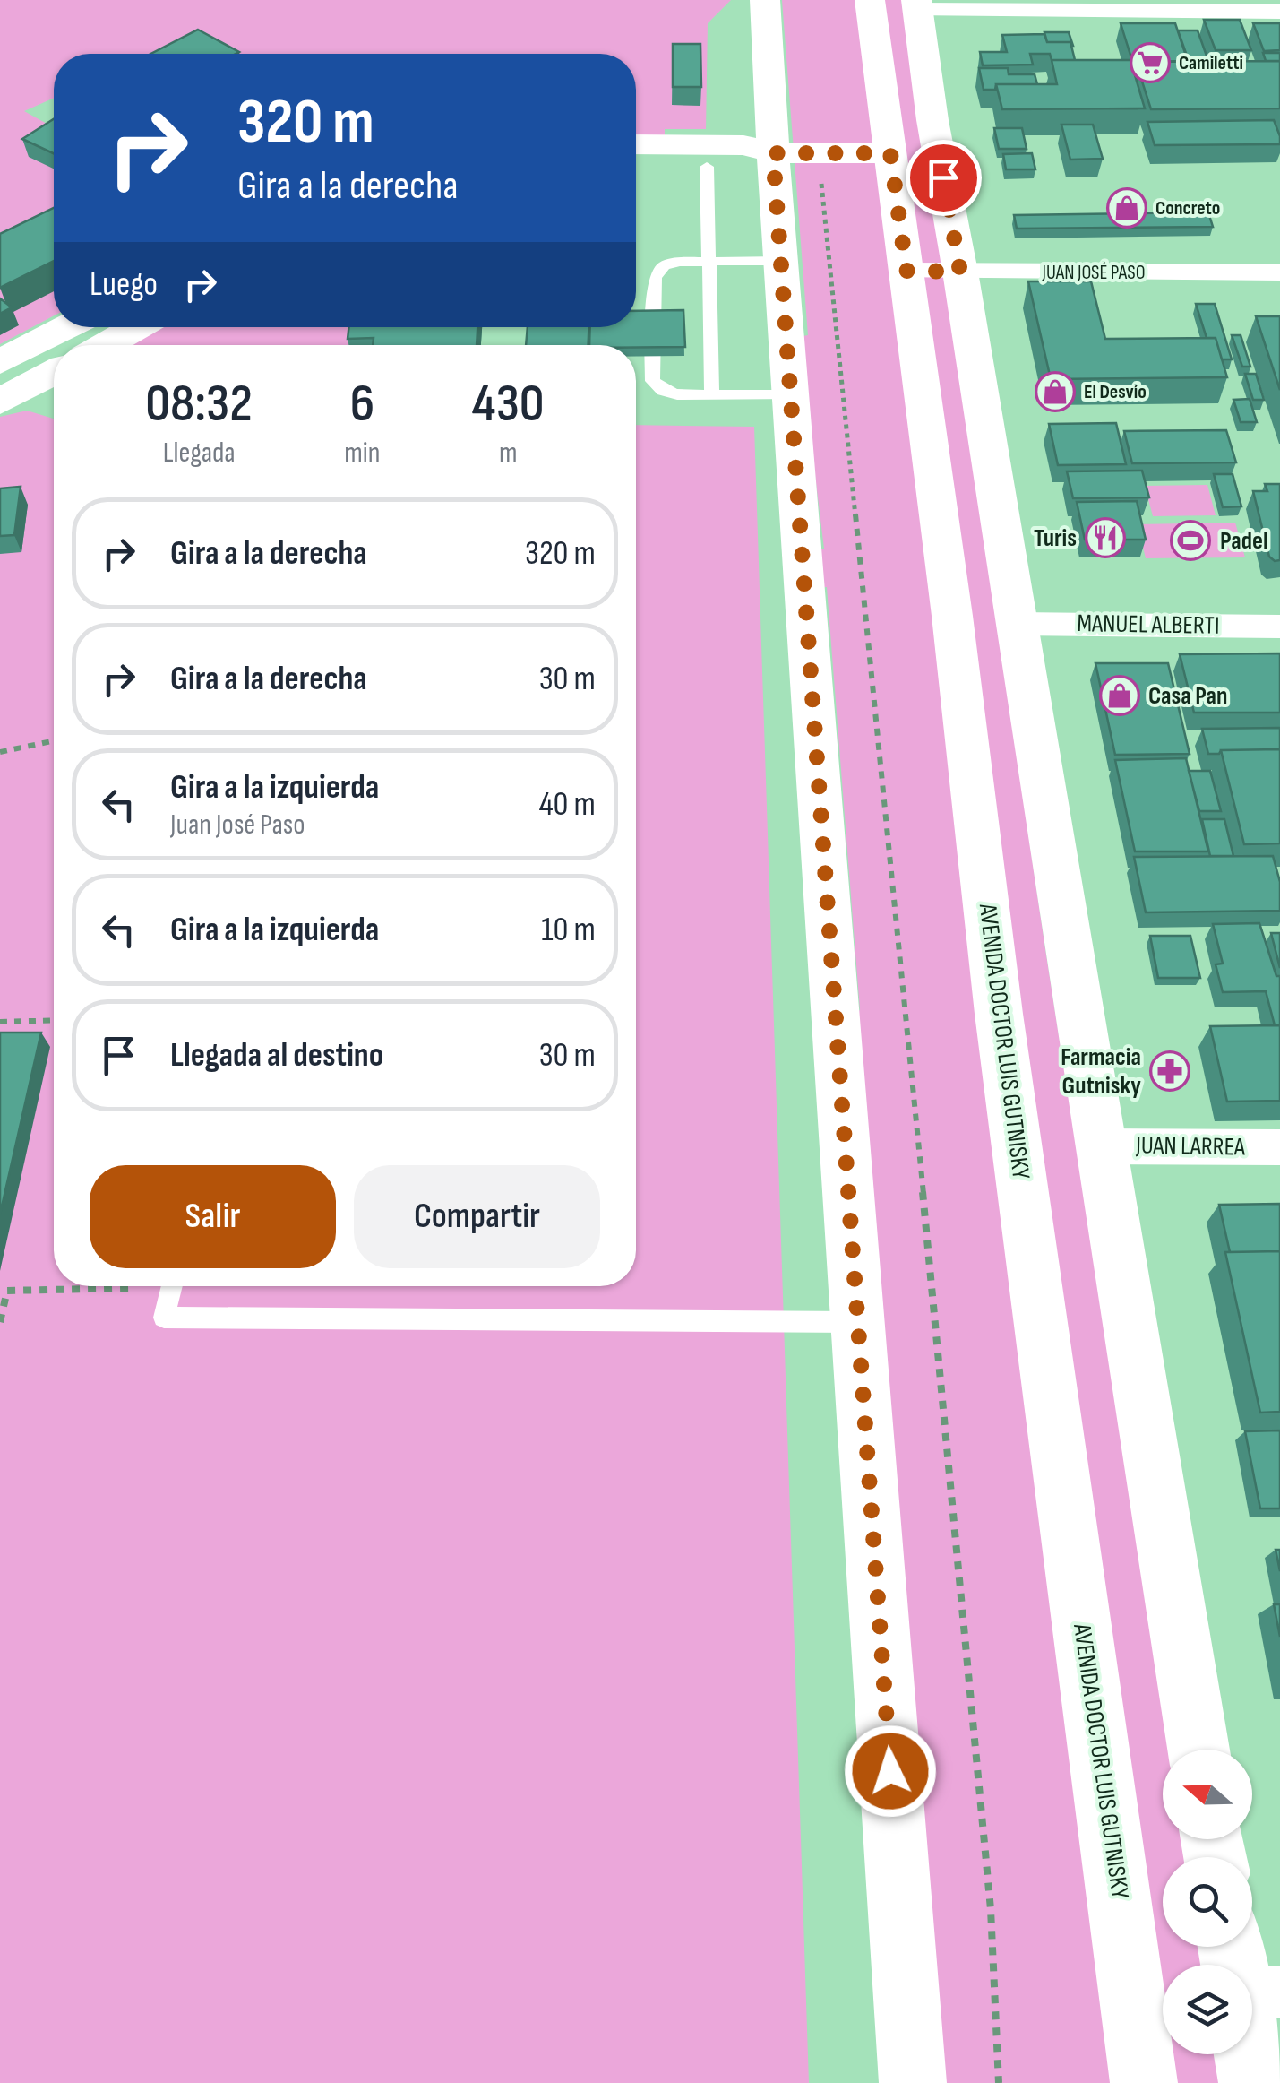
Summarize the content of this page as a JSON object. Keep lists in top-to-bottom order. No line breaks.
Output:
{"streets":{"main road":["AVENIDA DOCTOR LUIS GUTNISKY"],"street":["JUAN JOSÉ PASO","MANUEL ALBERTI","JUAN LARREA"]},"crossings":[["JUAN JOSÉ PASO","AVENIDA DOCTOR LUIS GUTNISKY"]],"places":{"supermarket":["Camiletti"],"shop":["Concreto","El Desvío","Casa Pan"],"restaurant":["Turis"],"sports":["Padel"],"pharmacy":["Farmacia Gutnisky"]},"north":"left","page":{"turn":["320 m","Gira a la derecha"],"then":"Luego","eta":["08:32","Llegada","6","min","430","m"],"list":[{"name":"Gira a la derecha","value":"320 m"},{"name":"Gira a la derecha","value":"30 m"},{"name":"Gira a la izquierda","note":"Juan José Paso","value":"40 m"},{"name":"Gira a la izquierda","value":"10 m"},{"name":"Llegada al destino","value":"30 m"}],"buttons":["Salir","Compartir"]}}
